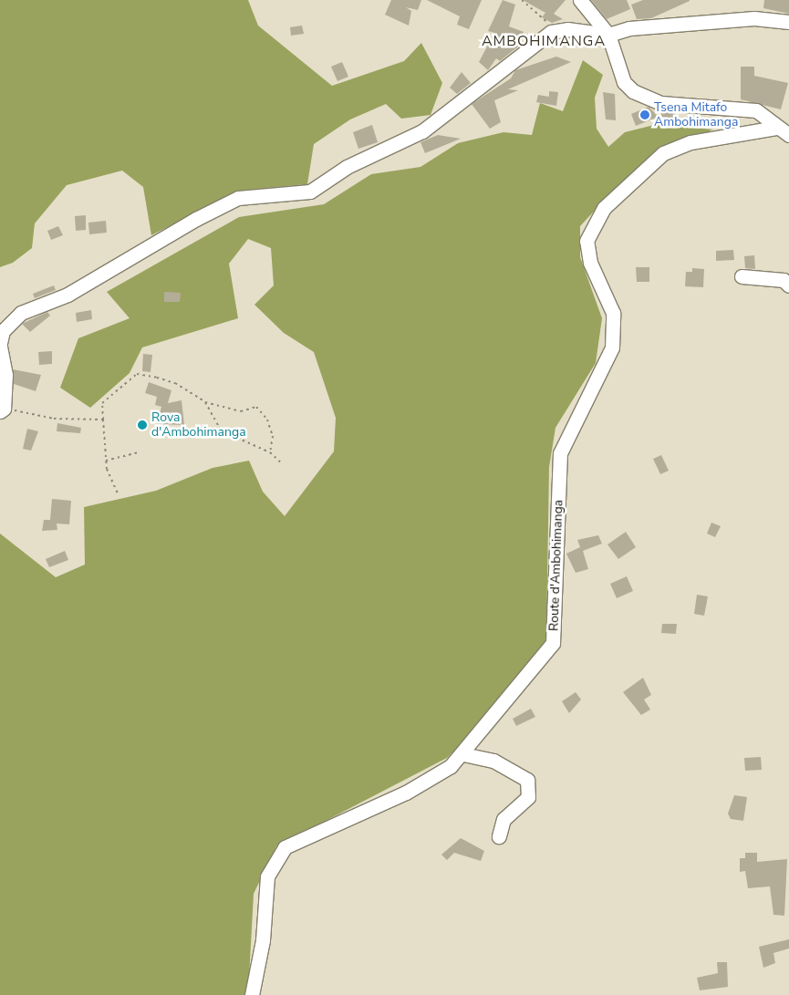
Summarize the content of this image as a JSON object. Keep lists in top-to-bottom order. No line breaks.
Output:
{"streets":{"street":["Route d'Ambohimanga"]},"districts":["AMBOHIMANGA"],"places":["Tsena Mitafo Ambohimanga","Rova d'Ambohimanga"]}
